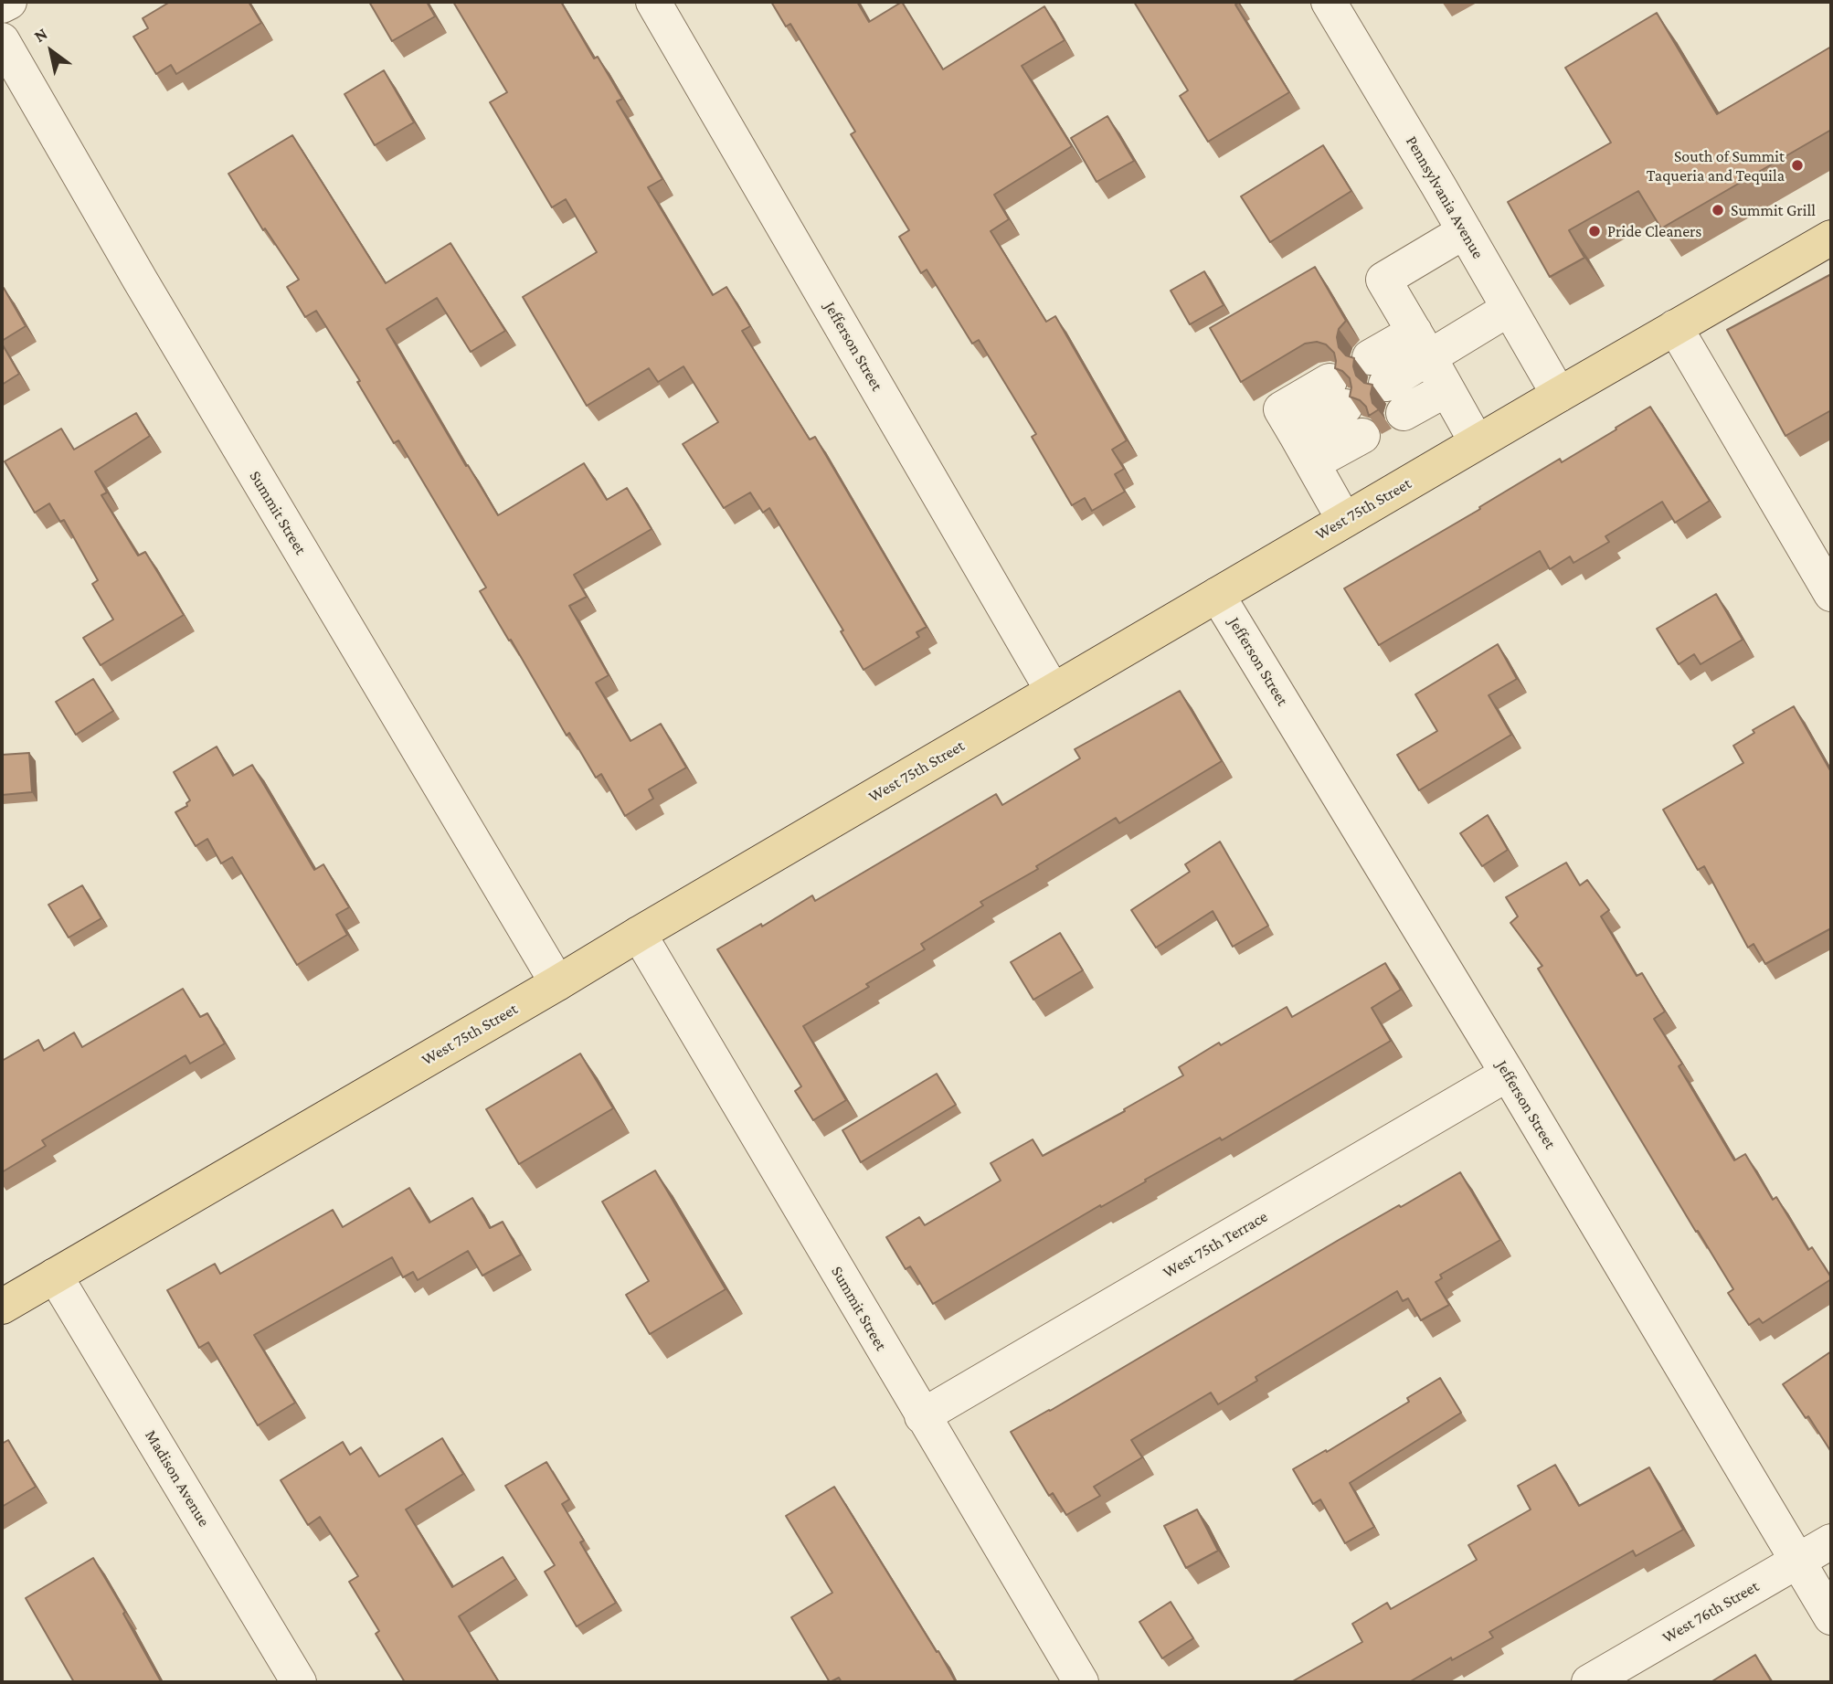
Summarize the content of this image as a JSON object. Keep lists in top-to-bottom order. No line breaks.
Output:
{"streets":{"main road":["West 75th Street"],"street":["Pennsylvania Avenue","Jefferson Street","Summit Street","West 75th Terrace","Madison Avenue","West 76th Street"]},"crossings":[["Pennsylvania Avenue","West 75th Street"],["Jefferson Street","West 75th Street"],["Jefferson Street","West 75th Terrace"],["Jefferson Street","West 76th Street"],["West 75th Street","Summit Street"],["West 75th Street","Madison Avenue"],["Summit Street","West 75th Terrace"]],"places":["South of Summit Taqueria and Tequila","Summit Grill","Pride Cleaners"],"north":"top left"}
